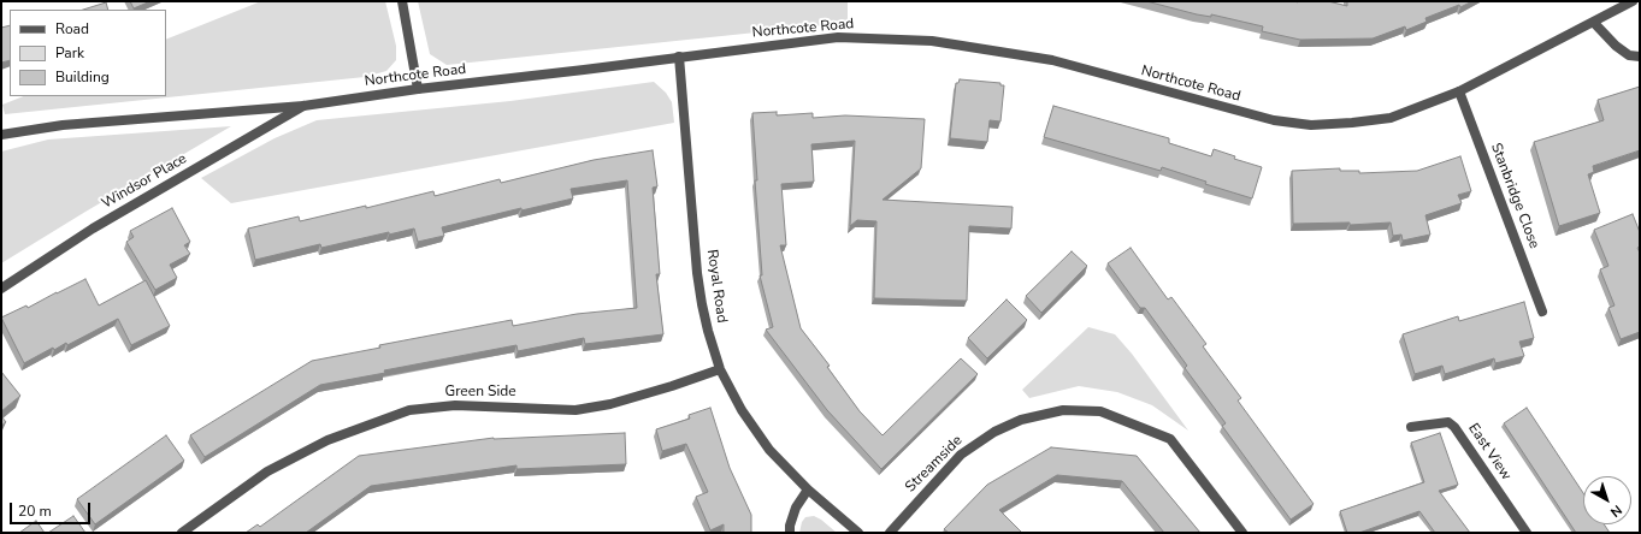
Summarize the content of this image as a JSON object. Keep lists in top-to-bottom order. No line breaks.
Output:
{"streets":{"street":["Northcote Road","Windsor Place","Stanbridge Close","Royal Road","Green Side","East View","Streamside"]},"crossings":[["Northcote Road","Windsor Place"],["Northcote Road","Stanbridge Close"],["Northcote Road","Royal Road"],["Royal Road","Green Side"]],"legend":["Road","Park","Building"],"scale_bar":"20 m","north":"bottom right"}
